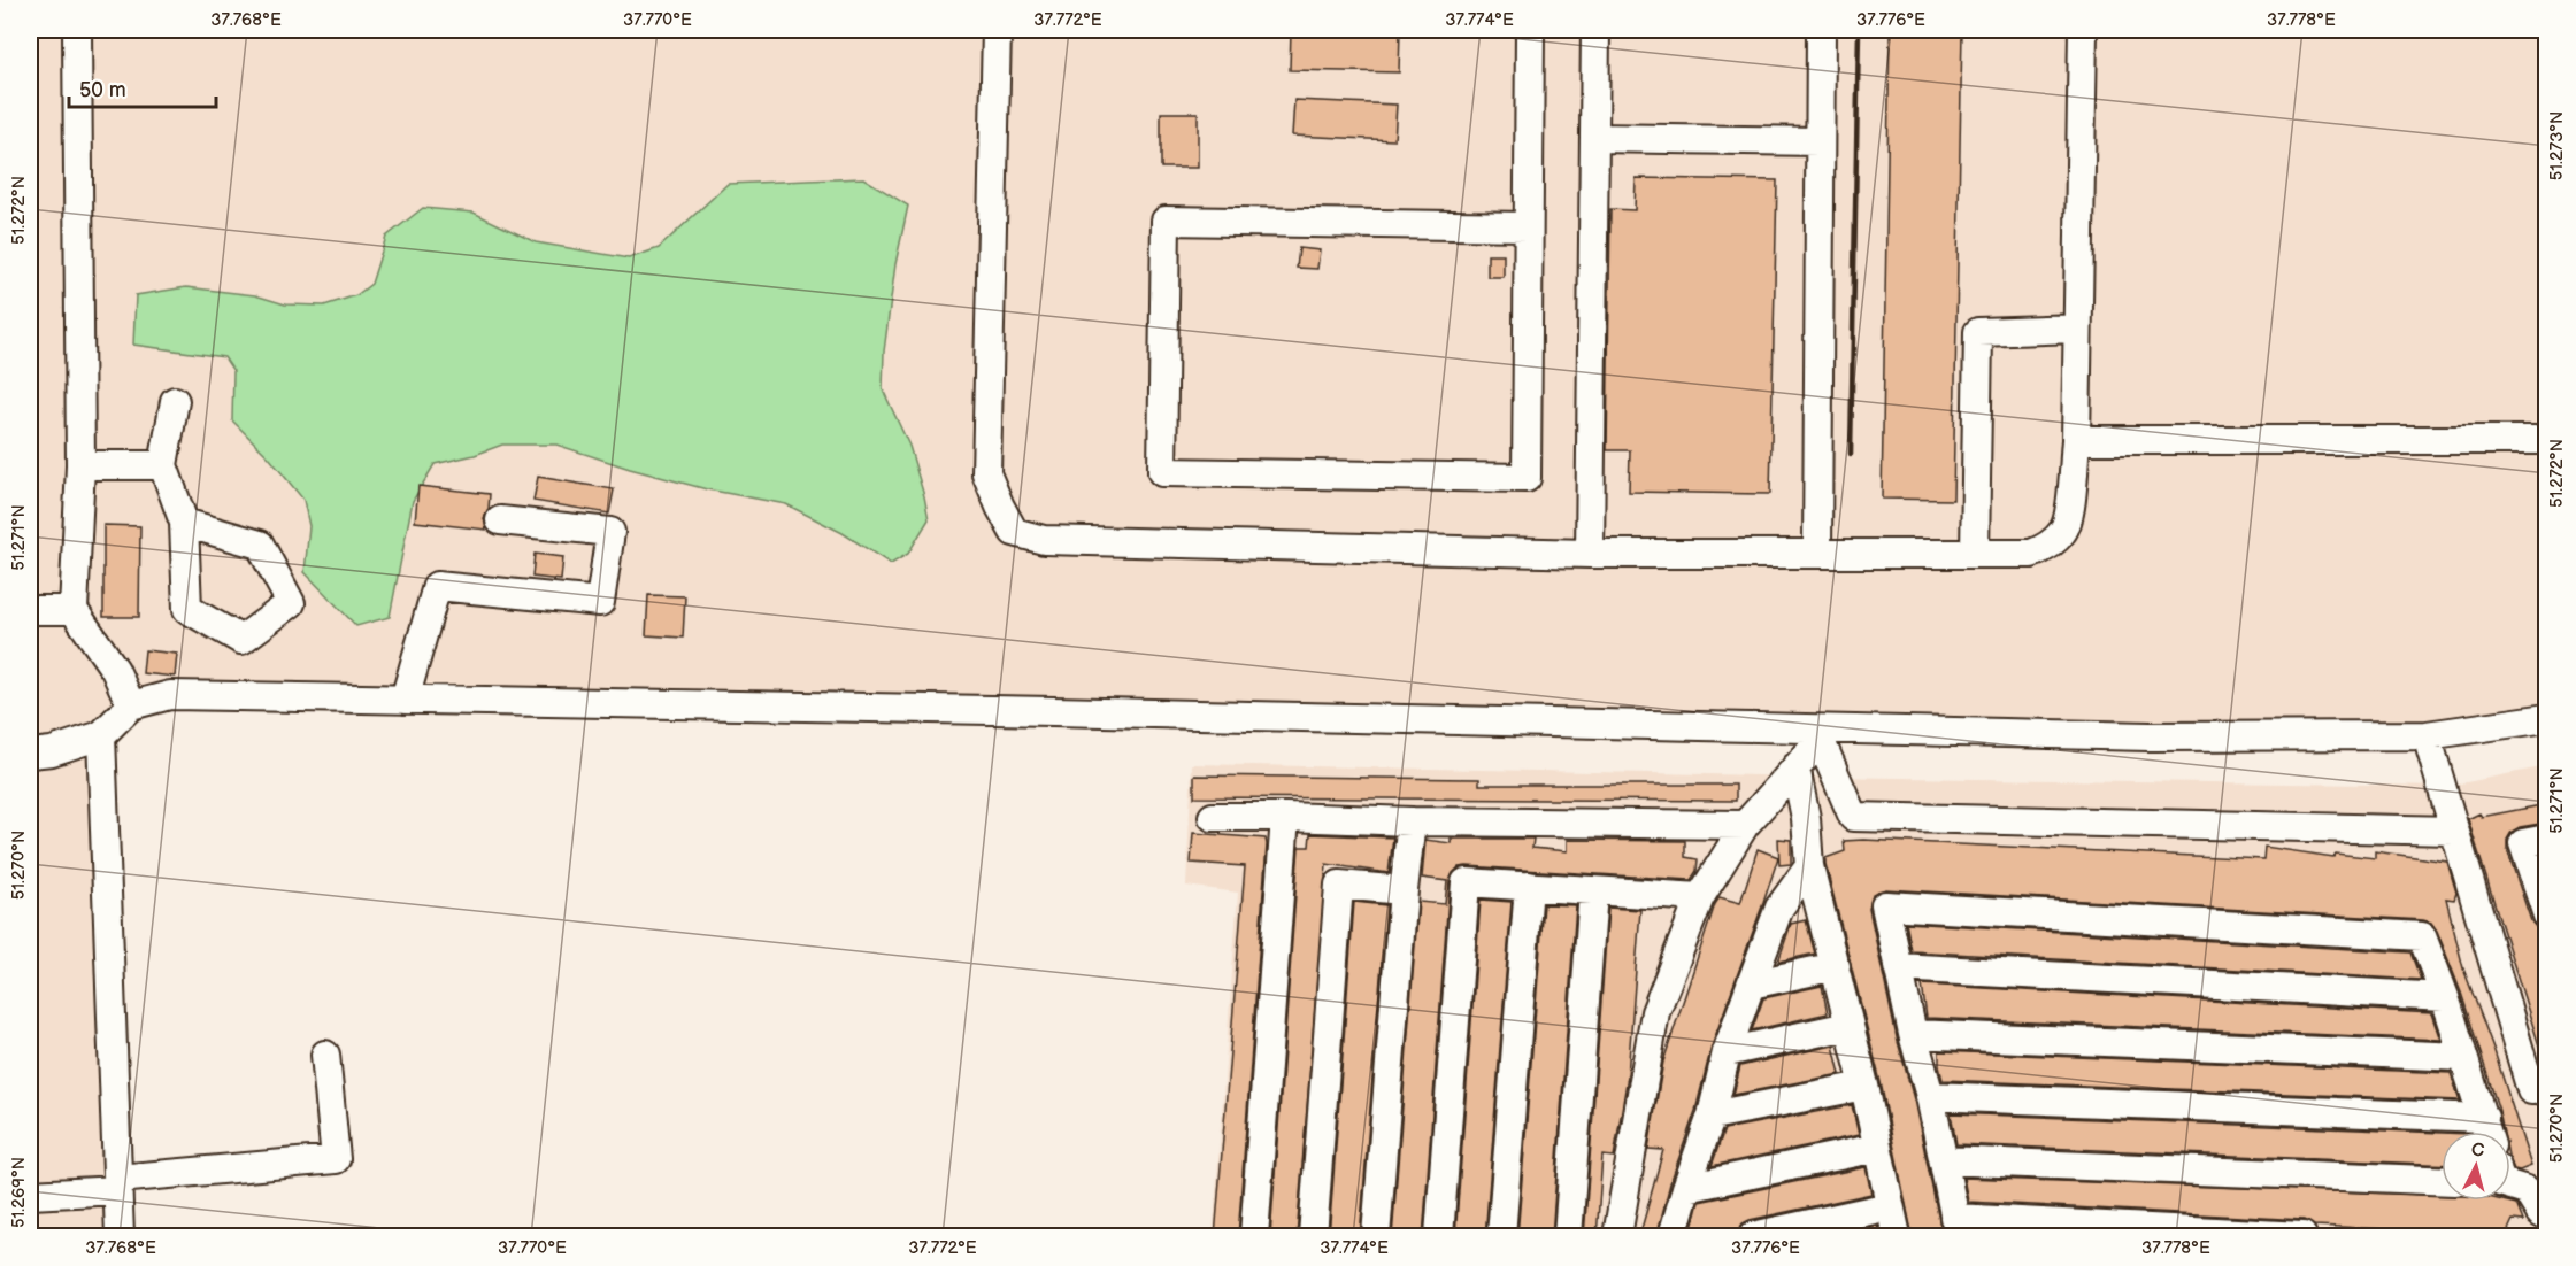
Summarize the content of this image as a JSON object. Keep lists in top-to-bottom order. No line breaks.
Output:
{"scale_bar":"50 m","north":"top","coordinates":["37.768°E","37.770°E","37.772°E","37.774°E","37.776°E","37.778°E","51.273°N","51.272°N","51.271°N","51.270°N","51.269°N"]}
